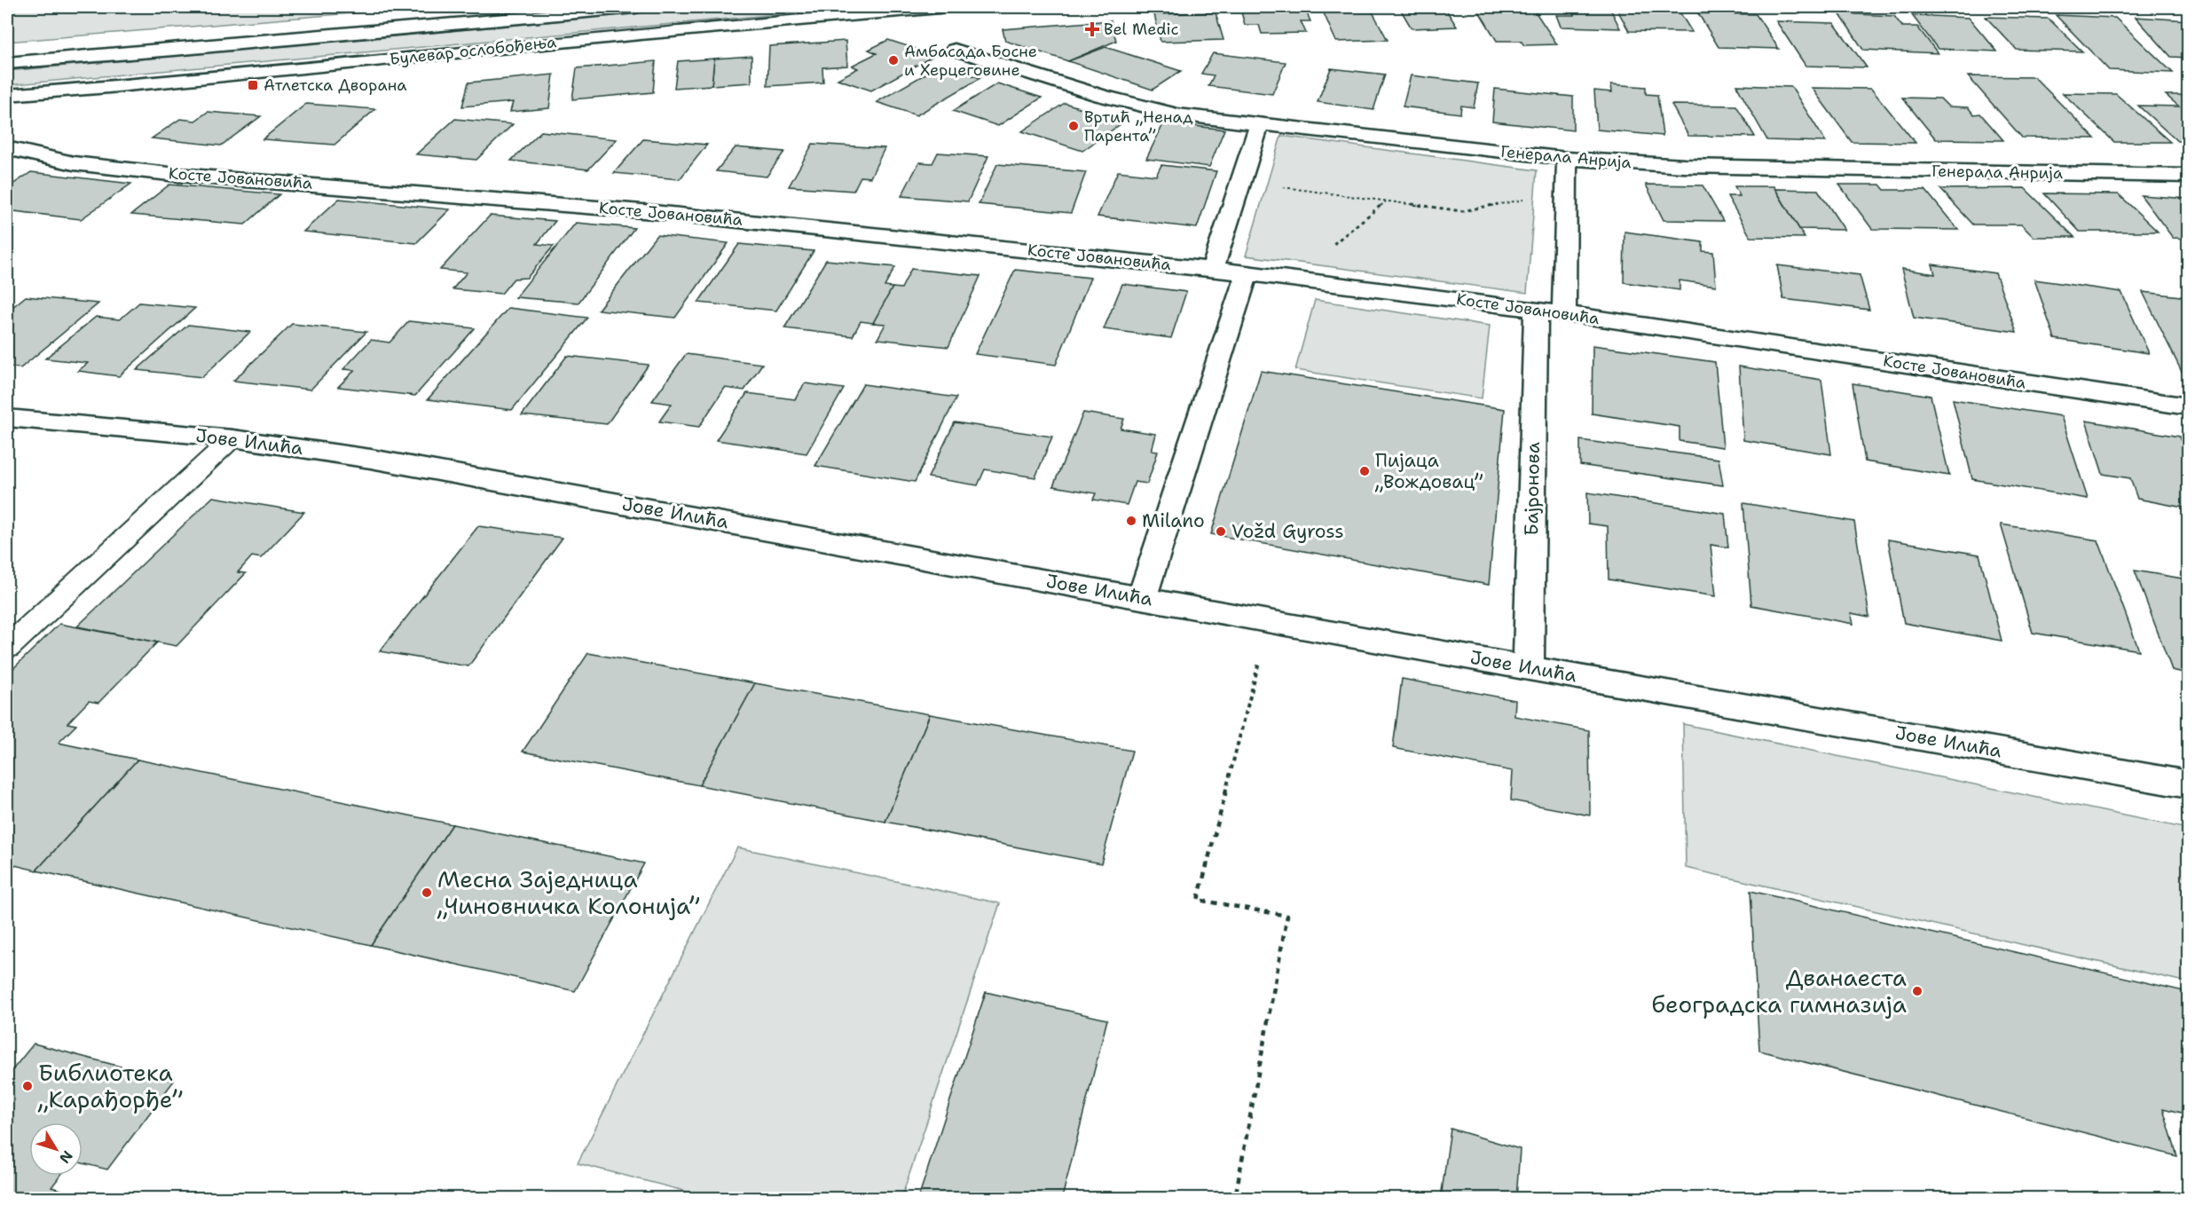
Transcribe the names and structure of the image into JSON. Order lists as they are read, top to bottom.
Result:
{
  "streets": {
    "street": [
      "Булевар ослобођења",
      "Генерала Анрија",
      "Косте Јовановића",
      "Јове Илића",
      "Бајронова"
    ]
  },
  "crossings": [
    ["Косте Јовановића", "Бајронова"],
    ["Јове Илића", "Бајронова"]
  ],
  "places": {
    "health": ["Bel Medic"],
    "other": [
      "Амбасада Босне и Херцеговине",
      "Вртић „Ненад Парента”",
      "Пијаца „Вождовац”",
      "Milano",
      "Vožd Gyross",
      "Месна Заједница „Чиновничка Колонија”",
      "Дванаеста београдска гимназија",
      "Библиотека „Карађорђе”"
    ],
    "transit": ["Атлетска Дворана"]
  },
  "north": "bottom right"
}
